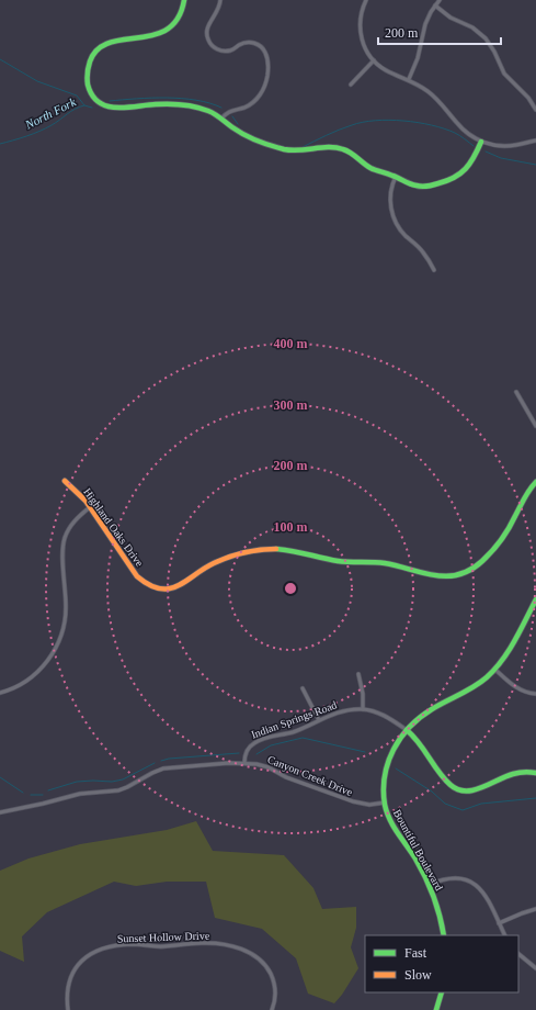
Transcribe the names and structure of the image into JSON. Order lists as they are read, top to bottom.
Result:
{
  "streets": {
    "street": [
      "Highland Oaks Drive",
      "Indian Springs Road",
      "Canyon Creek Drive",
      "Bountiful Boulevard",
      "Sunset Hollow Drive"
    ]
  },
  "crossings": [
    ["Indian Springs Road", "Canyon Creek Drive"],
    ["Indian Springs Road", "Bountiful Boulevard"],
    ["Canyon Creek Drive", "Bountiful Boulevard"]
  ],
  "water": ["North Fork"],
  "legend": ["Fast", "Slow"],
  "scale_bar": "200 m",
  "rings": [
    "400 m",
    "300 m",
    "200 m",
    "100 m"
  ]
}
